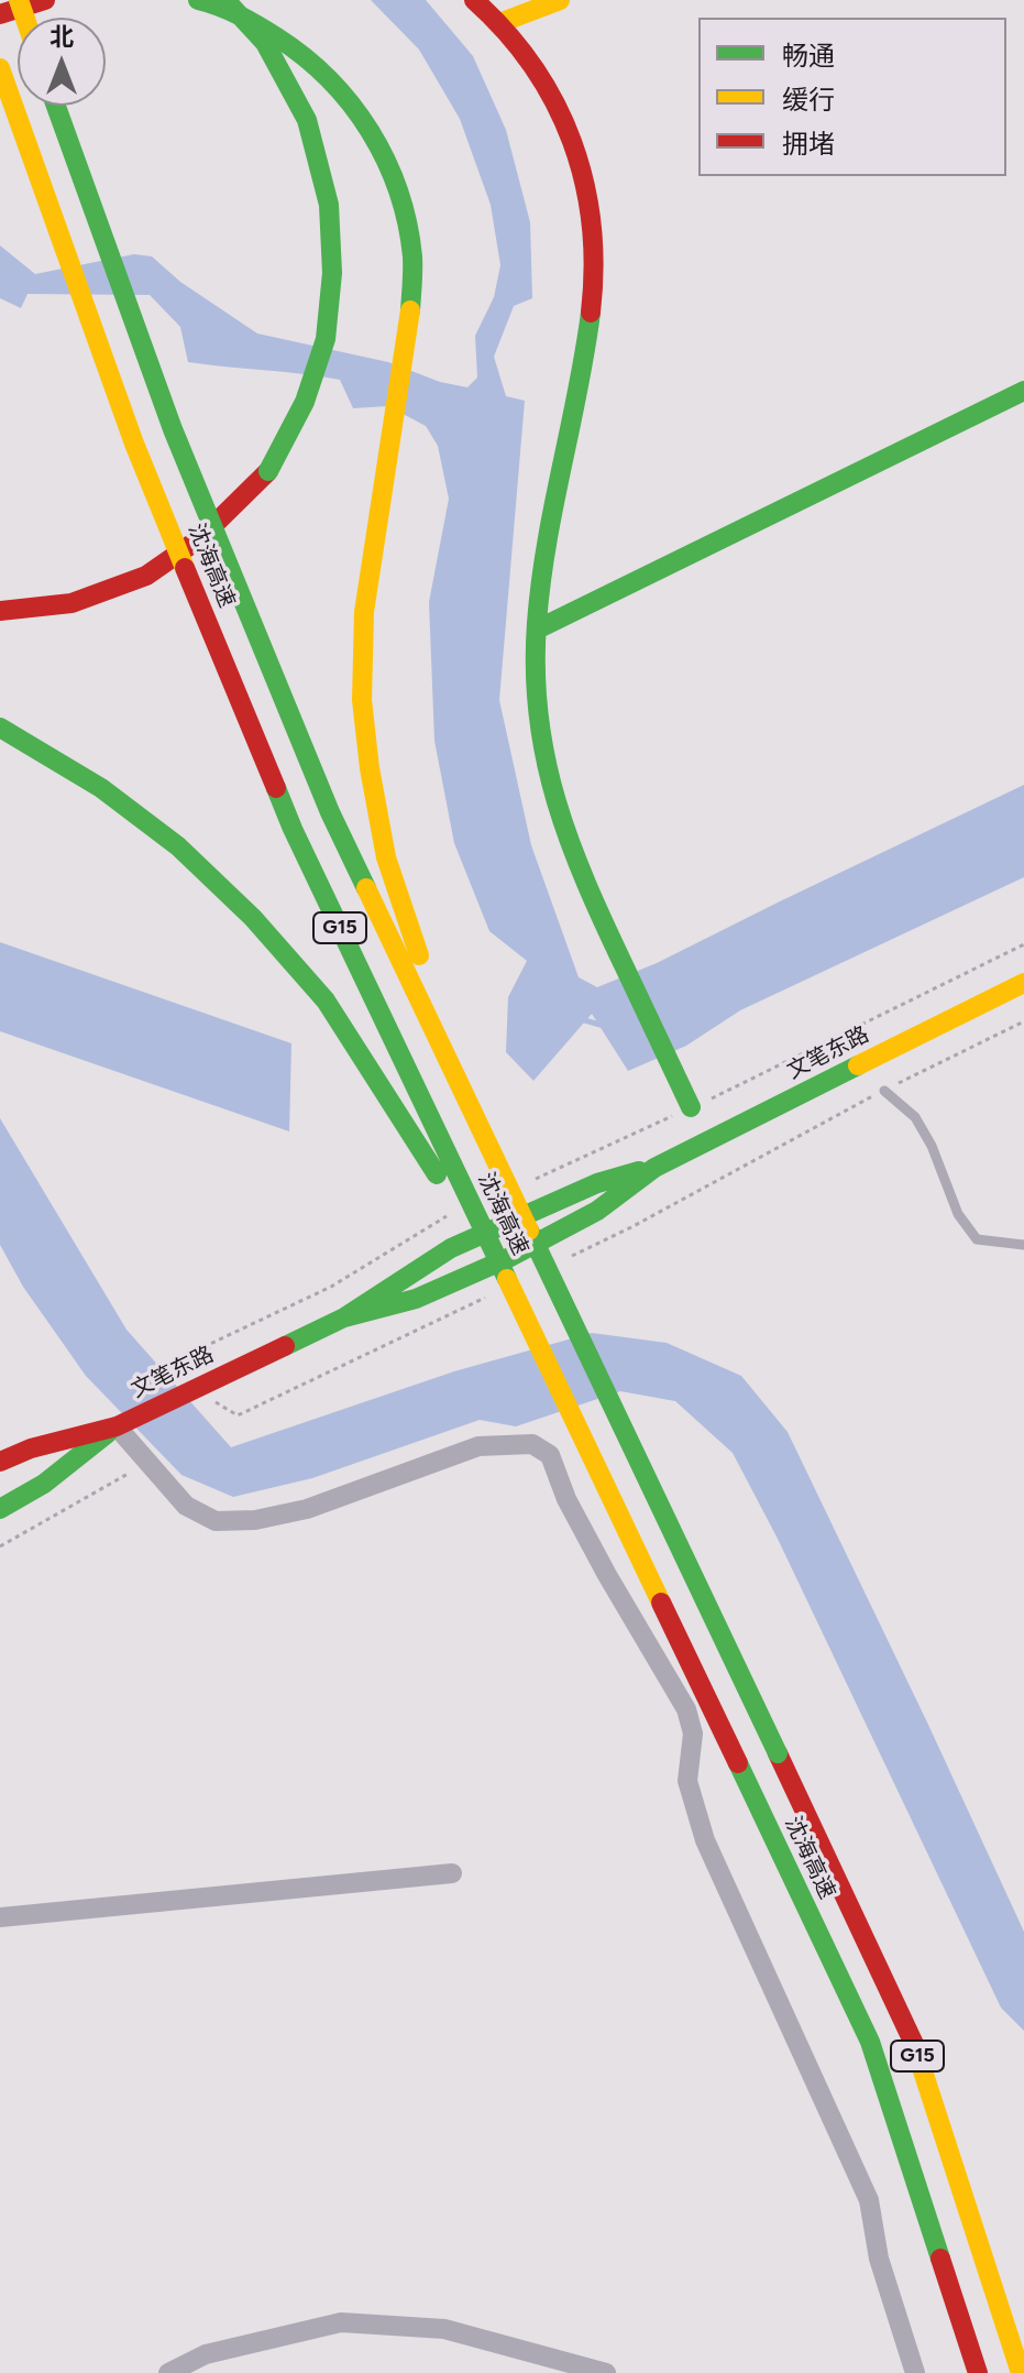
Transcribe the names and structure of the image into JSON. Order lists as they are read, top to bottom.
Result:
{
  "streets": {
    "main road": ["沈海高速", "G15", "文笔东路"]
  },
  "legend": ["畅通", "缓行", "拥堵"],
  "north": "top"
}
